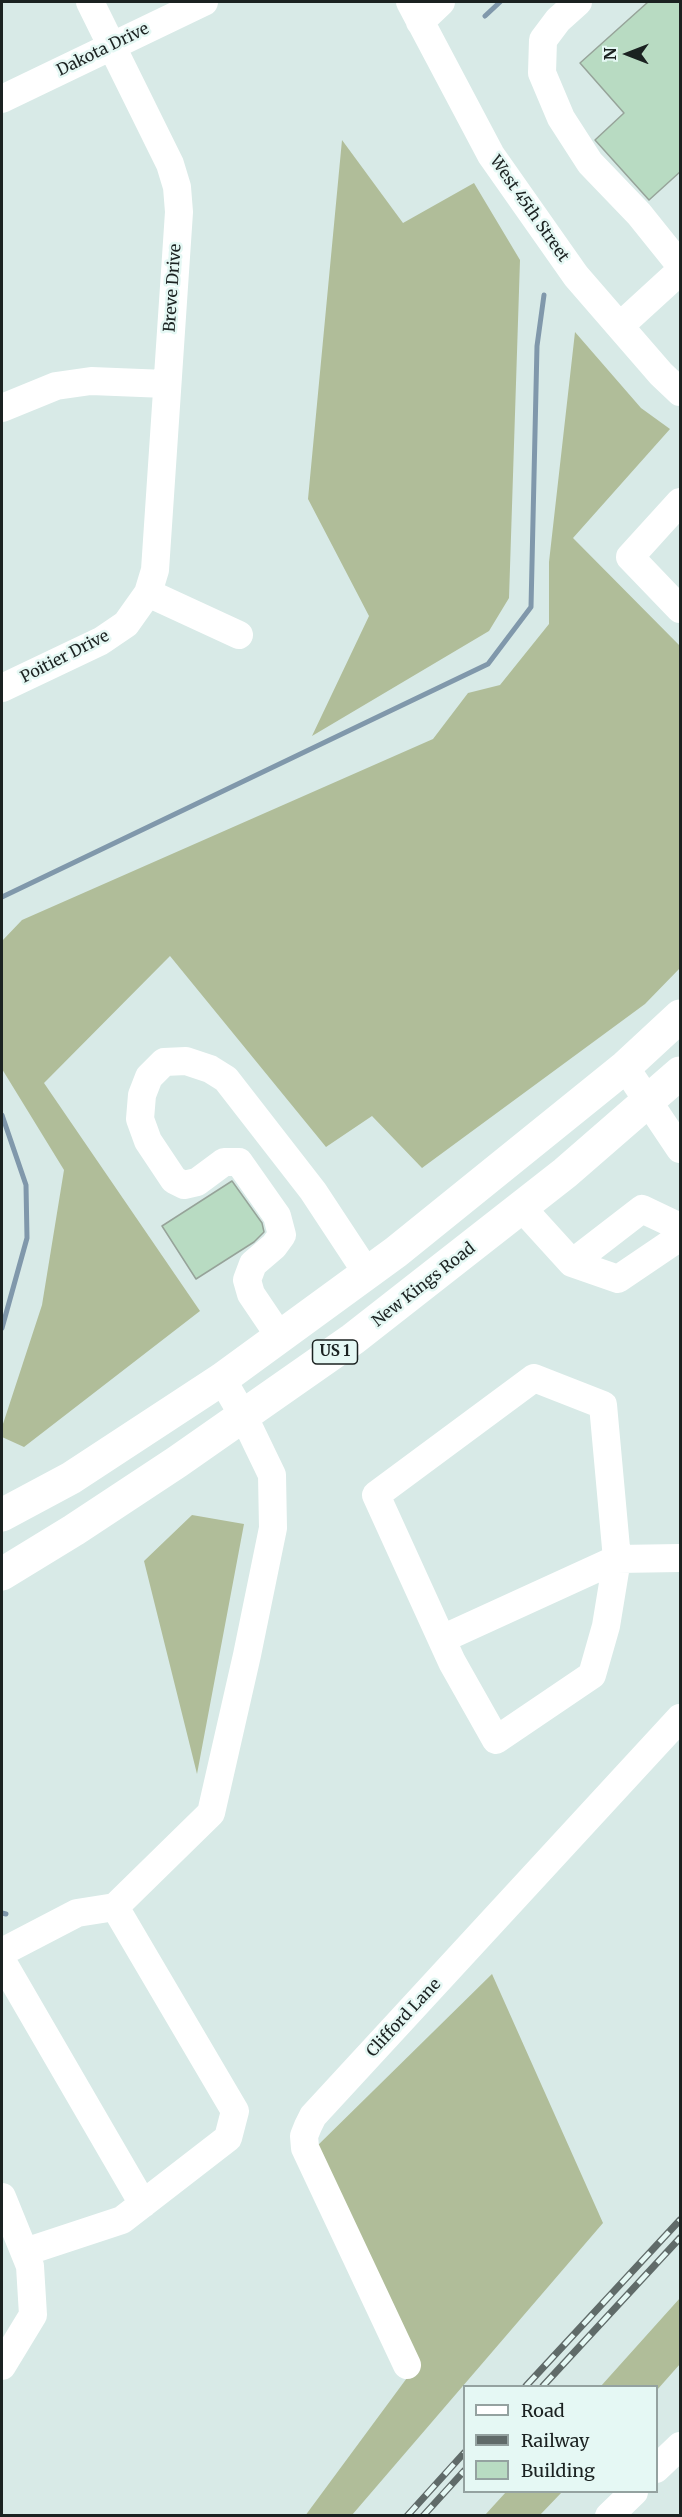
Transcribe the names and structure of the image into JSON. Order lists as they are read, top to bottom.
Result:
{
  "streets": {
    "highway": ["New Kings Road", "US 1"],
    "street": [
      "Dakota Drive",
      "West 45th Street",
      "Breve Drive",
      "Poitier Drive",
      "Clifford Lane"
    ]
  },
  "crossings": [
    ["Dakota Drive", "Breve Drive"],
    ["Breve Drive", "Poitier Drive"]
  ],
  "legend": ["Road", "Railway", "Building"],
  "north": "left"
}
